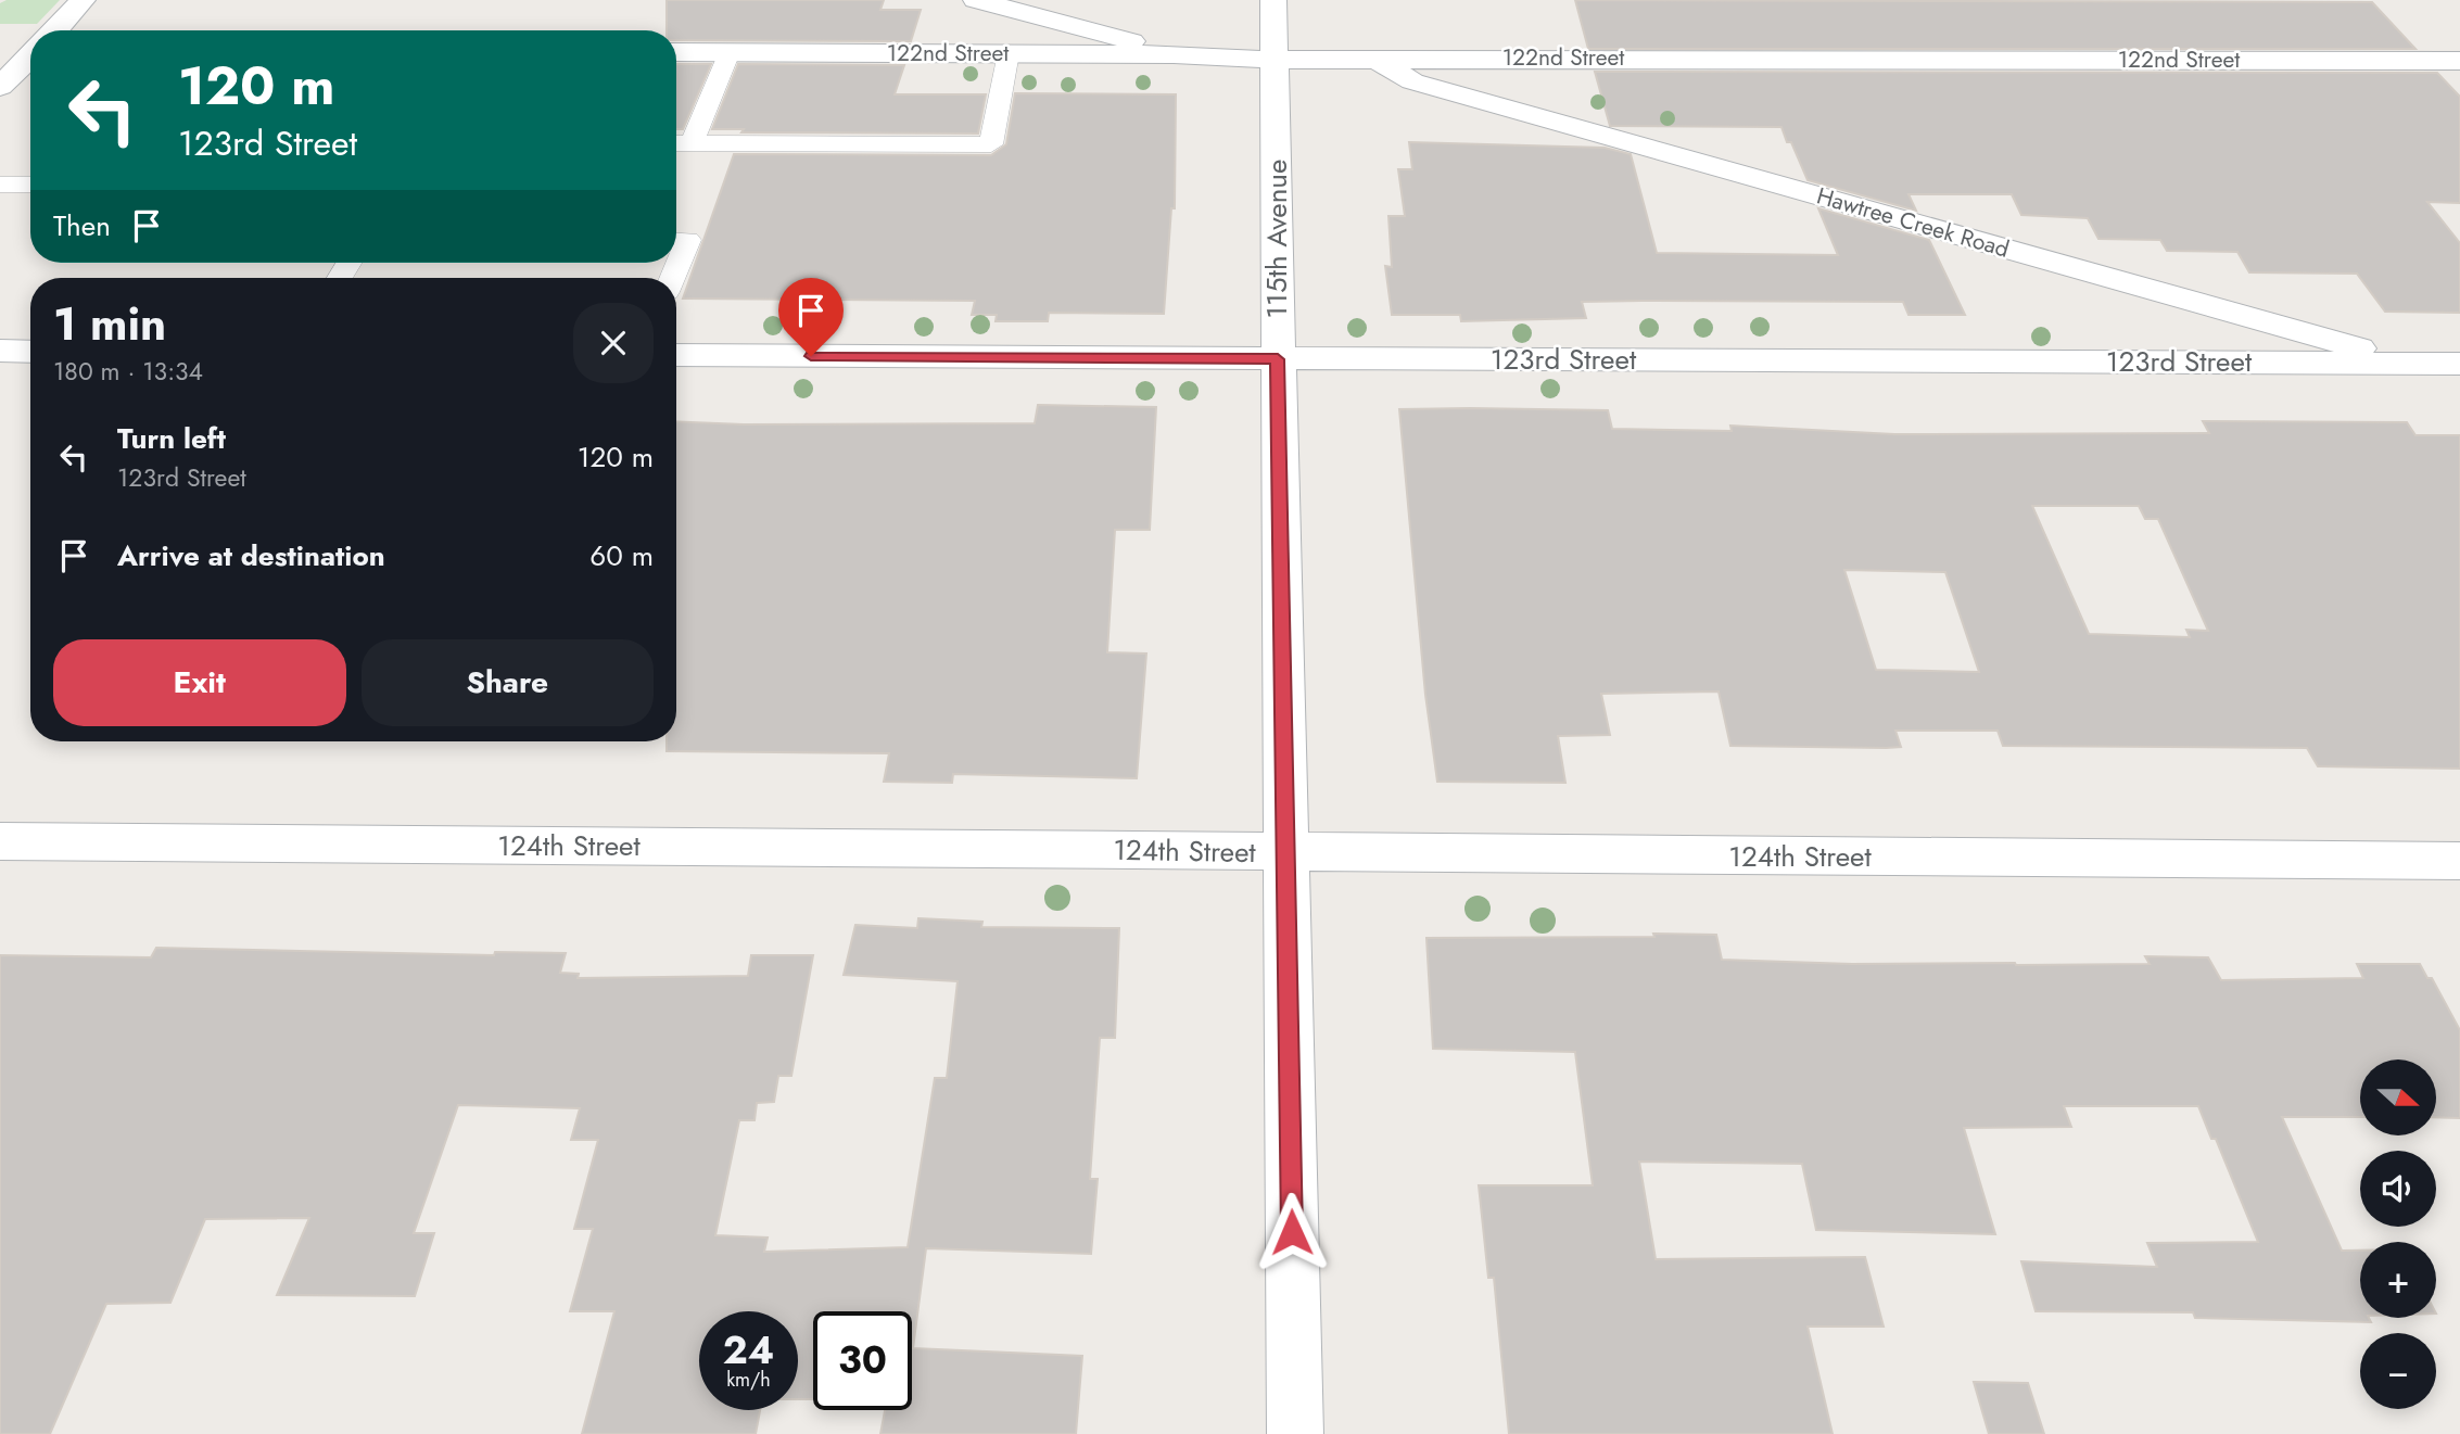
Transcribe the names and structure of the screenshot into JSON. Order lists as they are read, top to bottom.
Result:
{
  "streets": {
    "street": [
      "122nd Street",
      "Hawtree Creek Road",
      "115th Avenue",
      "123rd Street",
      "124th Street"
    ]
  },
  "crossings": [
    ["122nd Street", "Hawtree Creek Road"],
    ["122nd Street", "115th Avenue"],
    ["Hawtree Creek Road", "123rd Street"],
    ["115th Avenue", "123rd Street"],
    ["115th Avenue", "124th Street"]
  ],
  "north": "right",
  "page": {
    "turn": ["120 m", "123rd Street"],
    "then": "Then",
    "heading": ["1 min", "180 m · 13:34"],
    "list": [
      {
        "name": "Turn left",
        "note": "123rd Street",
        "value": "120 m"
      },
      {
        "name": "Arrive at destination",
        "value": "60 m"
      }
    ],
    "buttons": ["Exit", "Share"],
    "map_buttons": ["+", "−"],
    "speed": "24 km/h",
    "limit": "30"
  }
}
